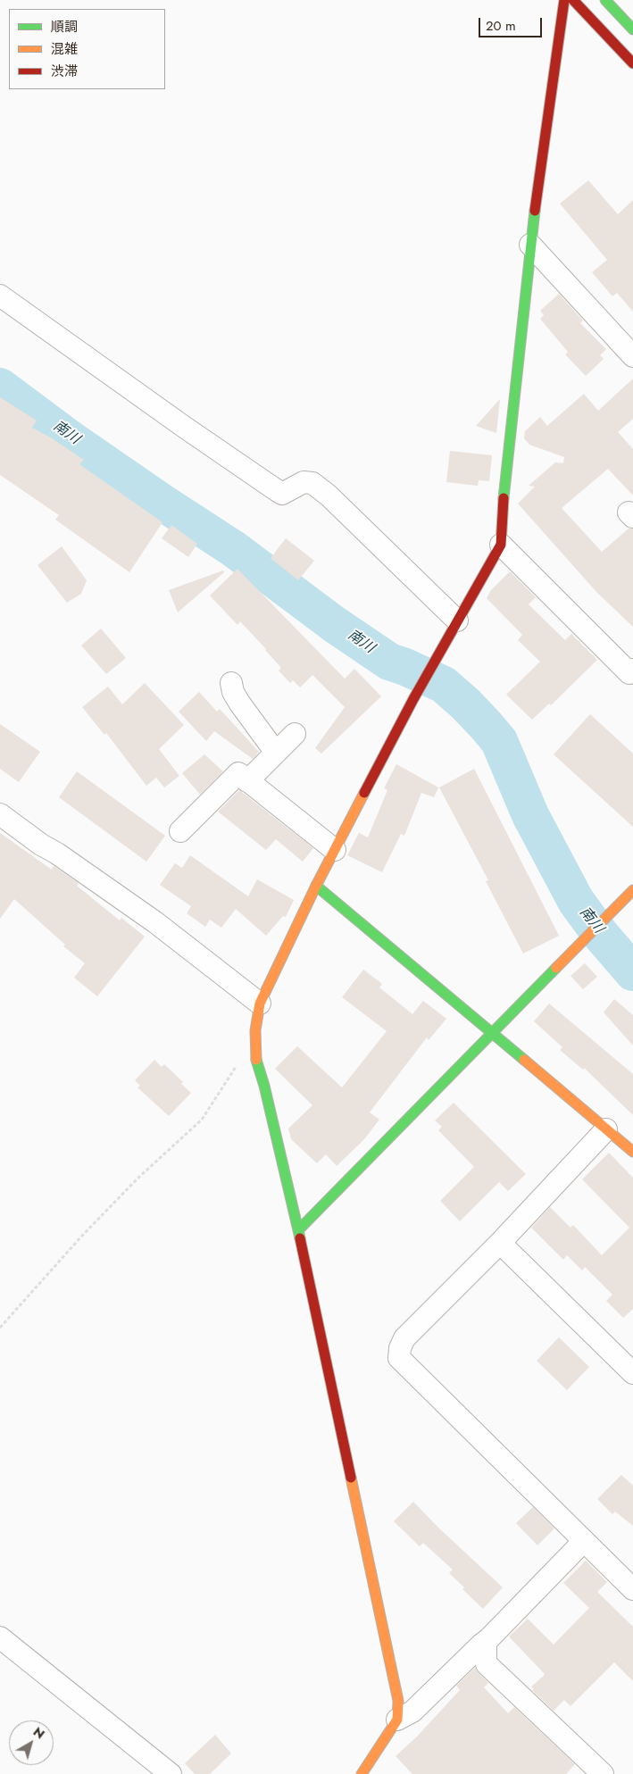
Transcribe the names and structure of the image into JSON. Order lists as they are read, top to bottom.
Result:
{
  "water": ["南川"],
  "legend": ["順調", "混雑", "渋滞"],
  "scale_bar": "20 m",
  "north": "top right"
}
